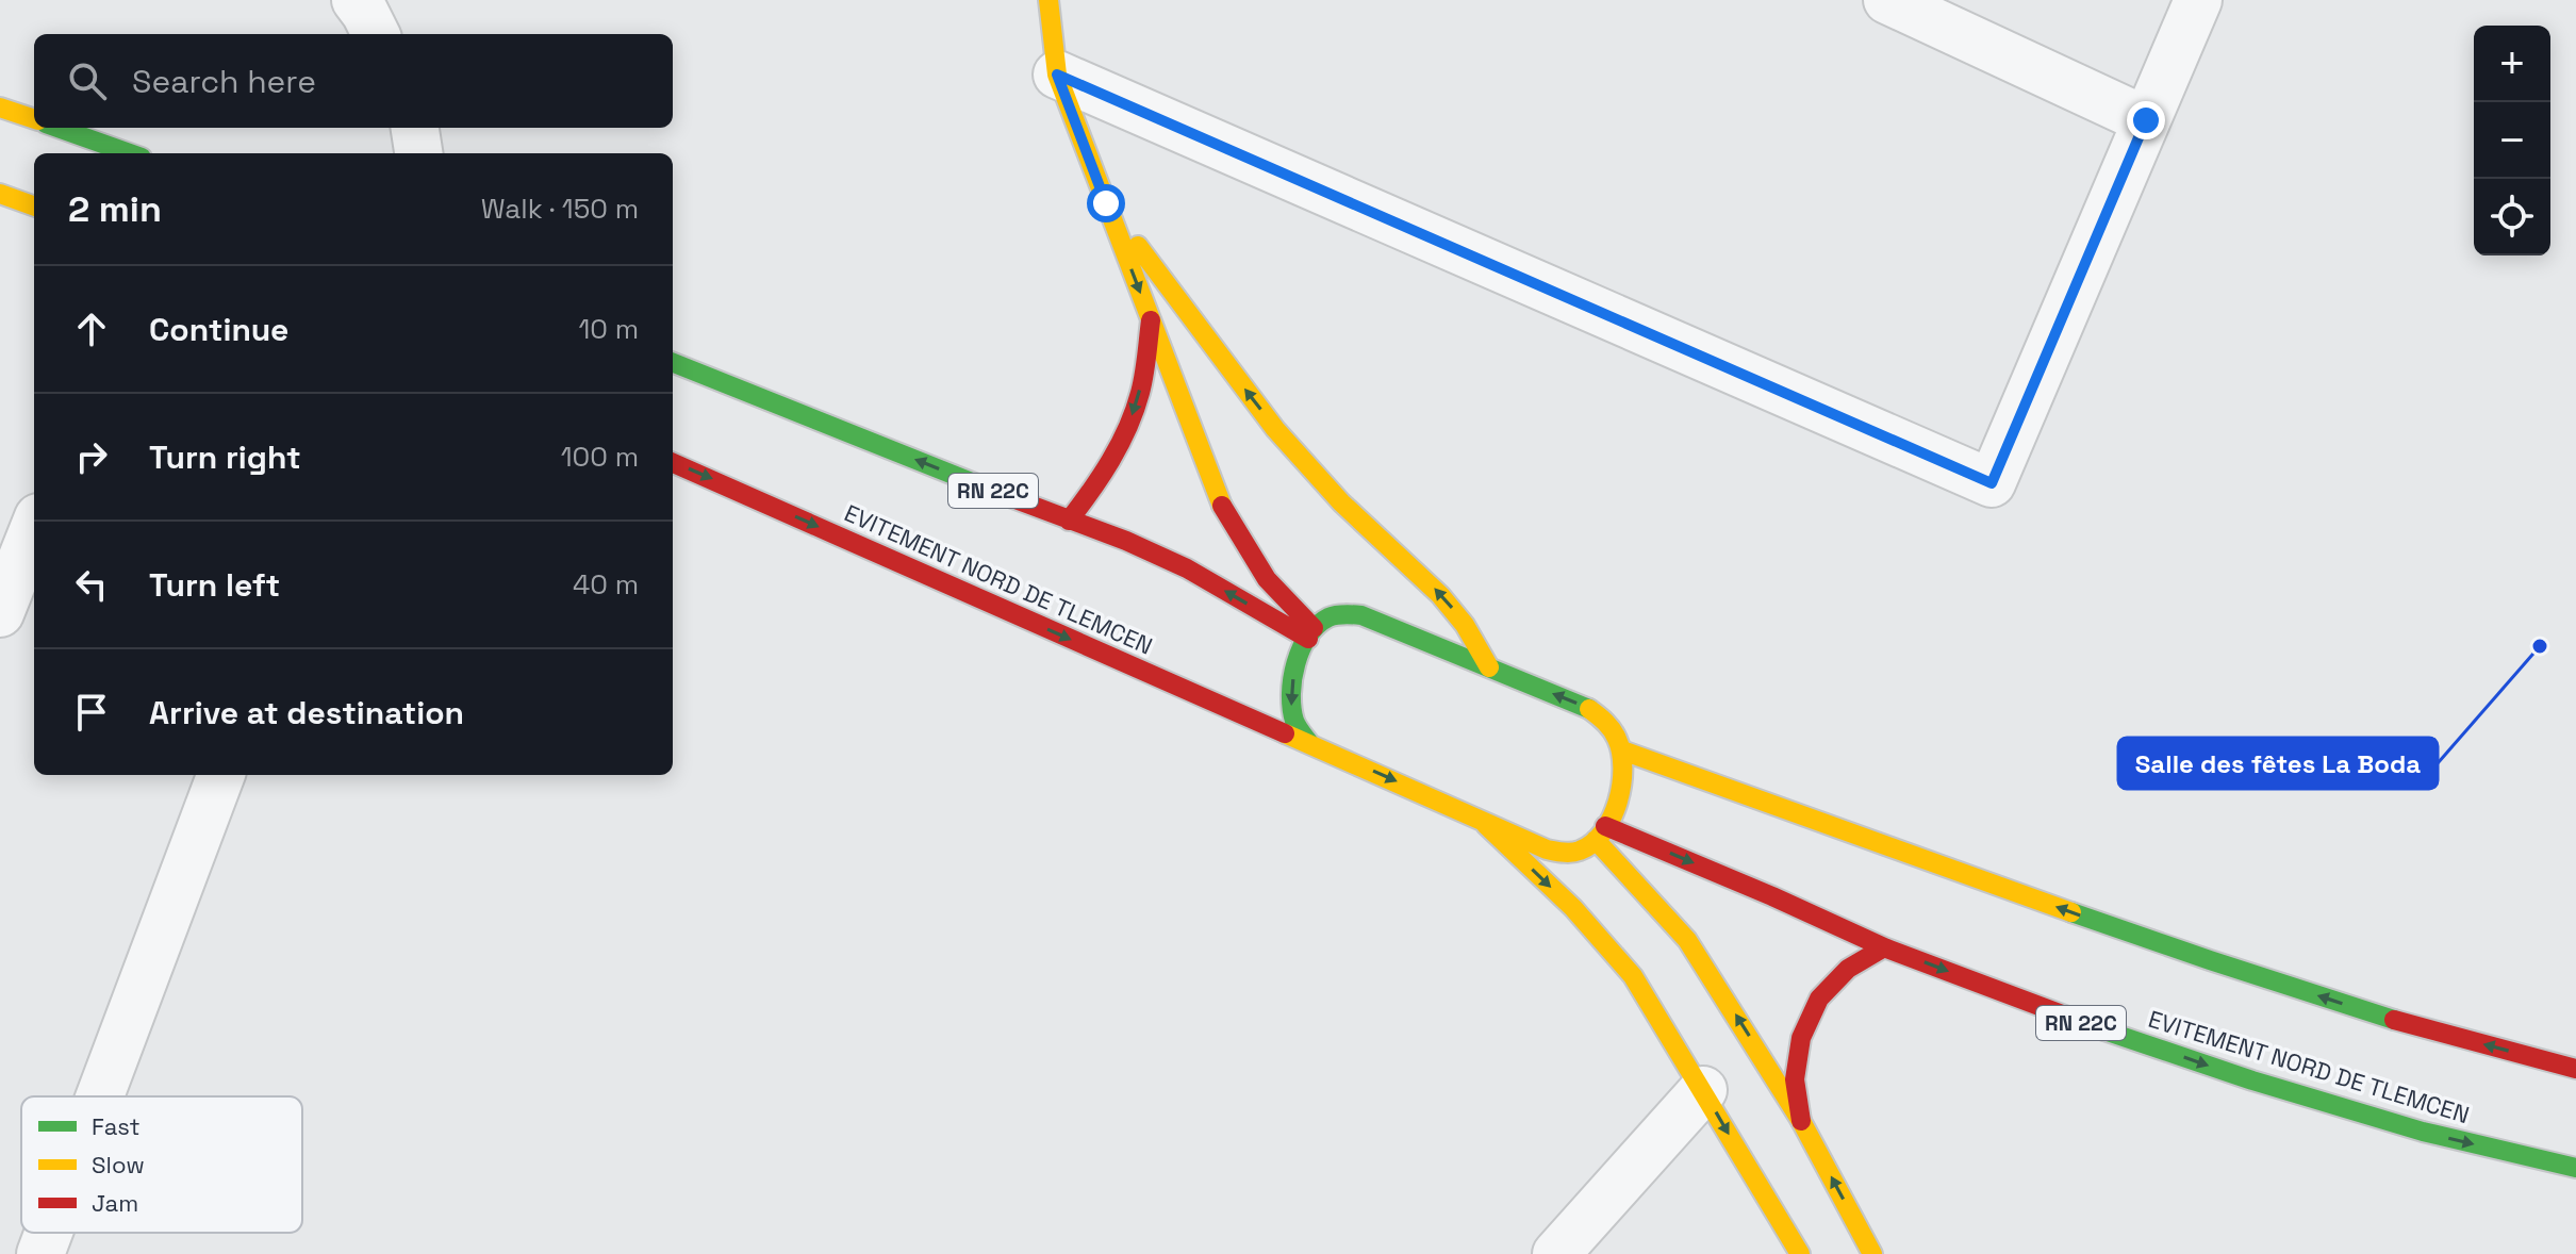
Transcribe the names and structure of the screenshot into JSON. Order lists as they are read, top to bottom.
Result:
{
  "streets": {
    "main road": ["RN 22C", "EVITEMENT NORD DE TLEMCEN"]
  },
  "places": ["Salle des fêtes La Boda"],
  "legend": ["Fast", "Slow", "Jam"],
  "page": {
    "map_buttons": ["+", "−"],
    "search": "Search here",
    "heading": ["2 min", "Walk · 150 m"],
    "list": [
      ["Continue", "10 m"],
      ["Turn right", "100 m"],
      ["Turn left", "40 m"],
      "Arrive at destination"
    ]
  }
}
